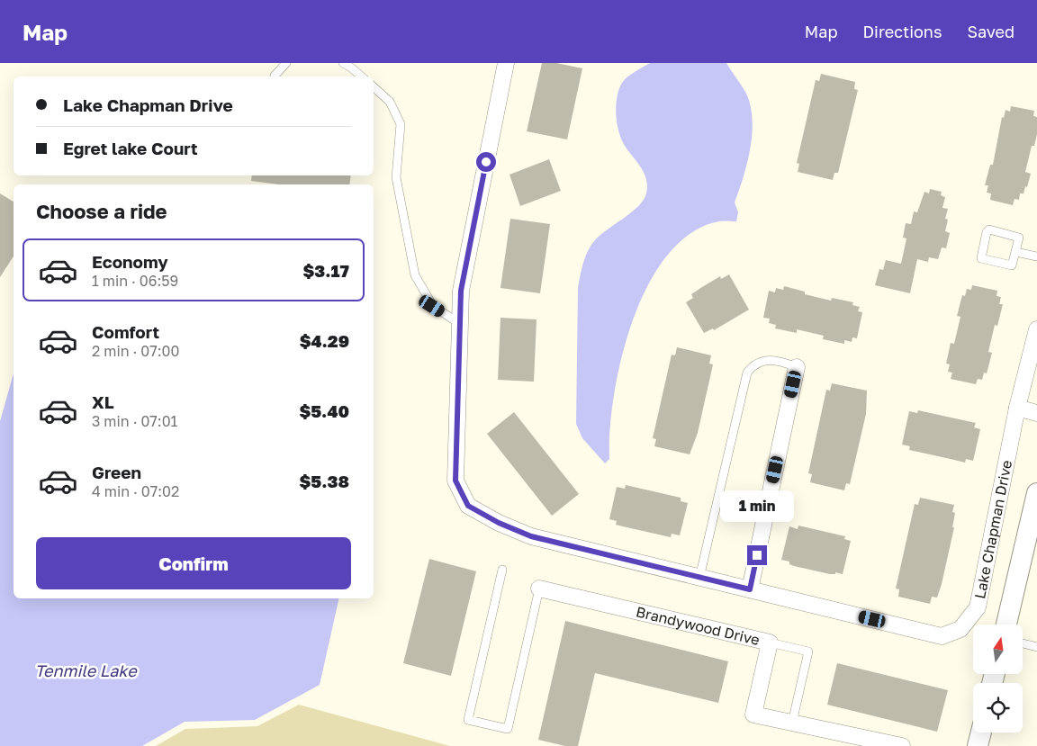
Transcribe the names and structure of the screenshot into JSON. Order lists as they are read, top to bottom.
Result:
{
  "streets": {
    "street": ["Lake Chapman Drive", "Brandywood Drive"]
  },
  "water": ["Tenmile Lake"],
  "north": "top",
  "page": {
    "header": "Map",
    "nav": ["Map", "Directions", "Saved"],
    "banner": ["Lake Chapman Drive", "Egret lake Court"],
    "heading": "Choose a ride",
    "list": [
      {
        "name": "Economy",
        "note": "1 min · 06:59",
        "value": "$3.17"
      },
      {
        "name": "Comfort",
        "note": "2 min · 07:00",
        "value": "$4.29"
      },
      {
        "name": "XL",
        "note": "3 min · 07:01",
        "value": "$5.40"
      },
      {
        "name": "Green",
        "note": "4 min · 07:02",
        "value": "$5.38"
      }
    ],
    "bubble": "1 min",
    "buttons": "Confirm"
  }
}
